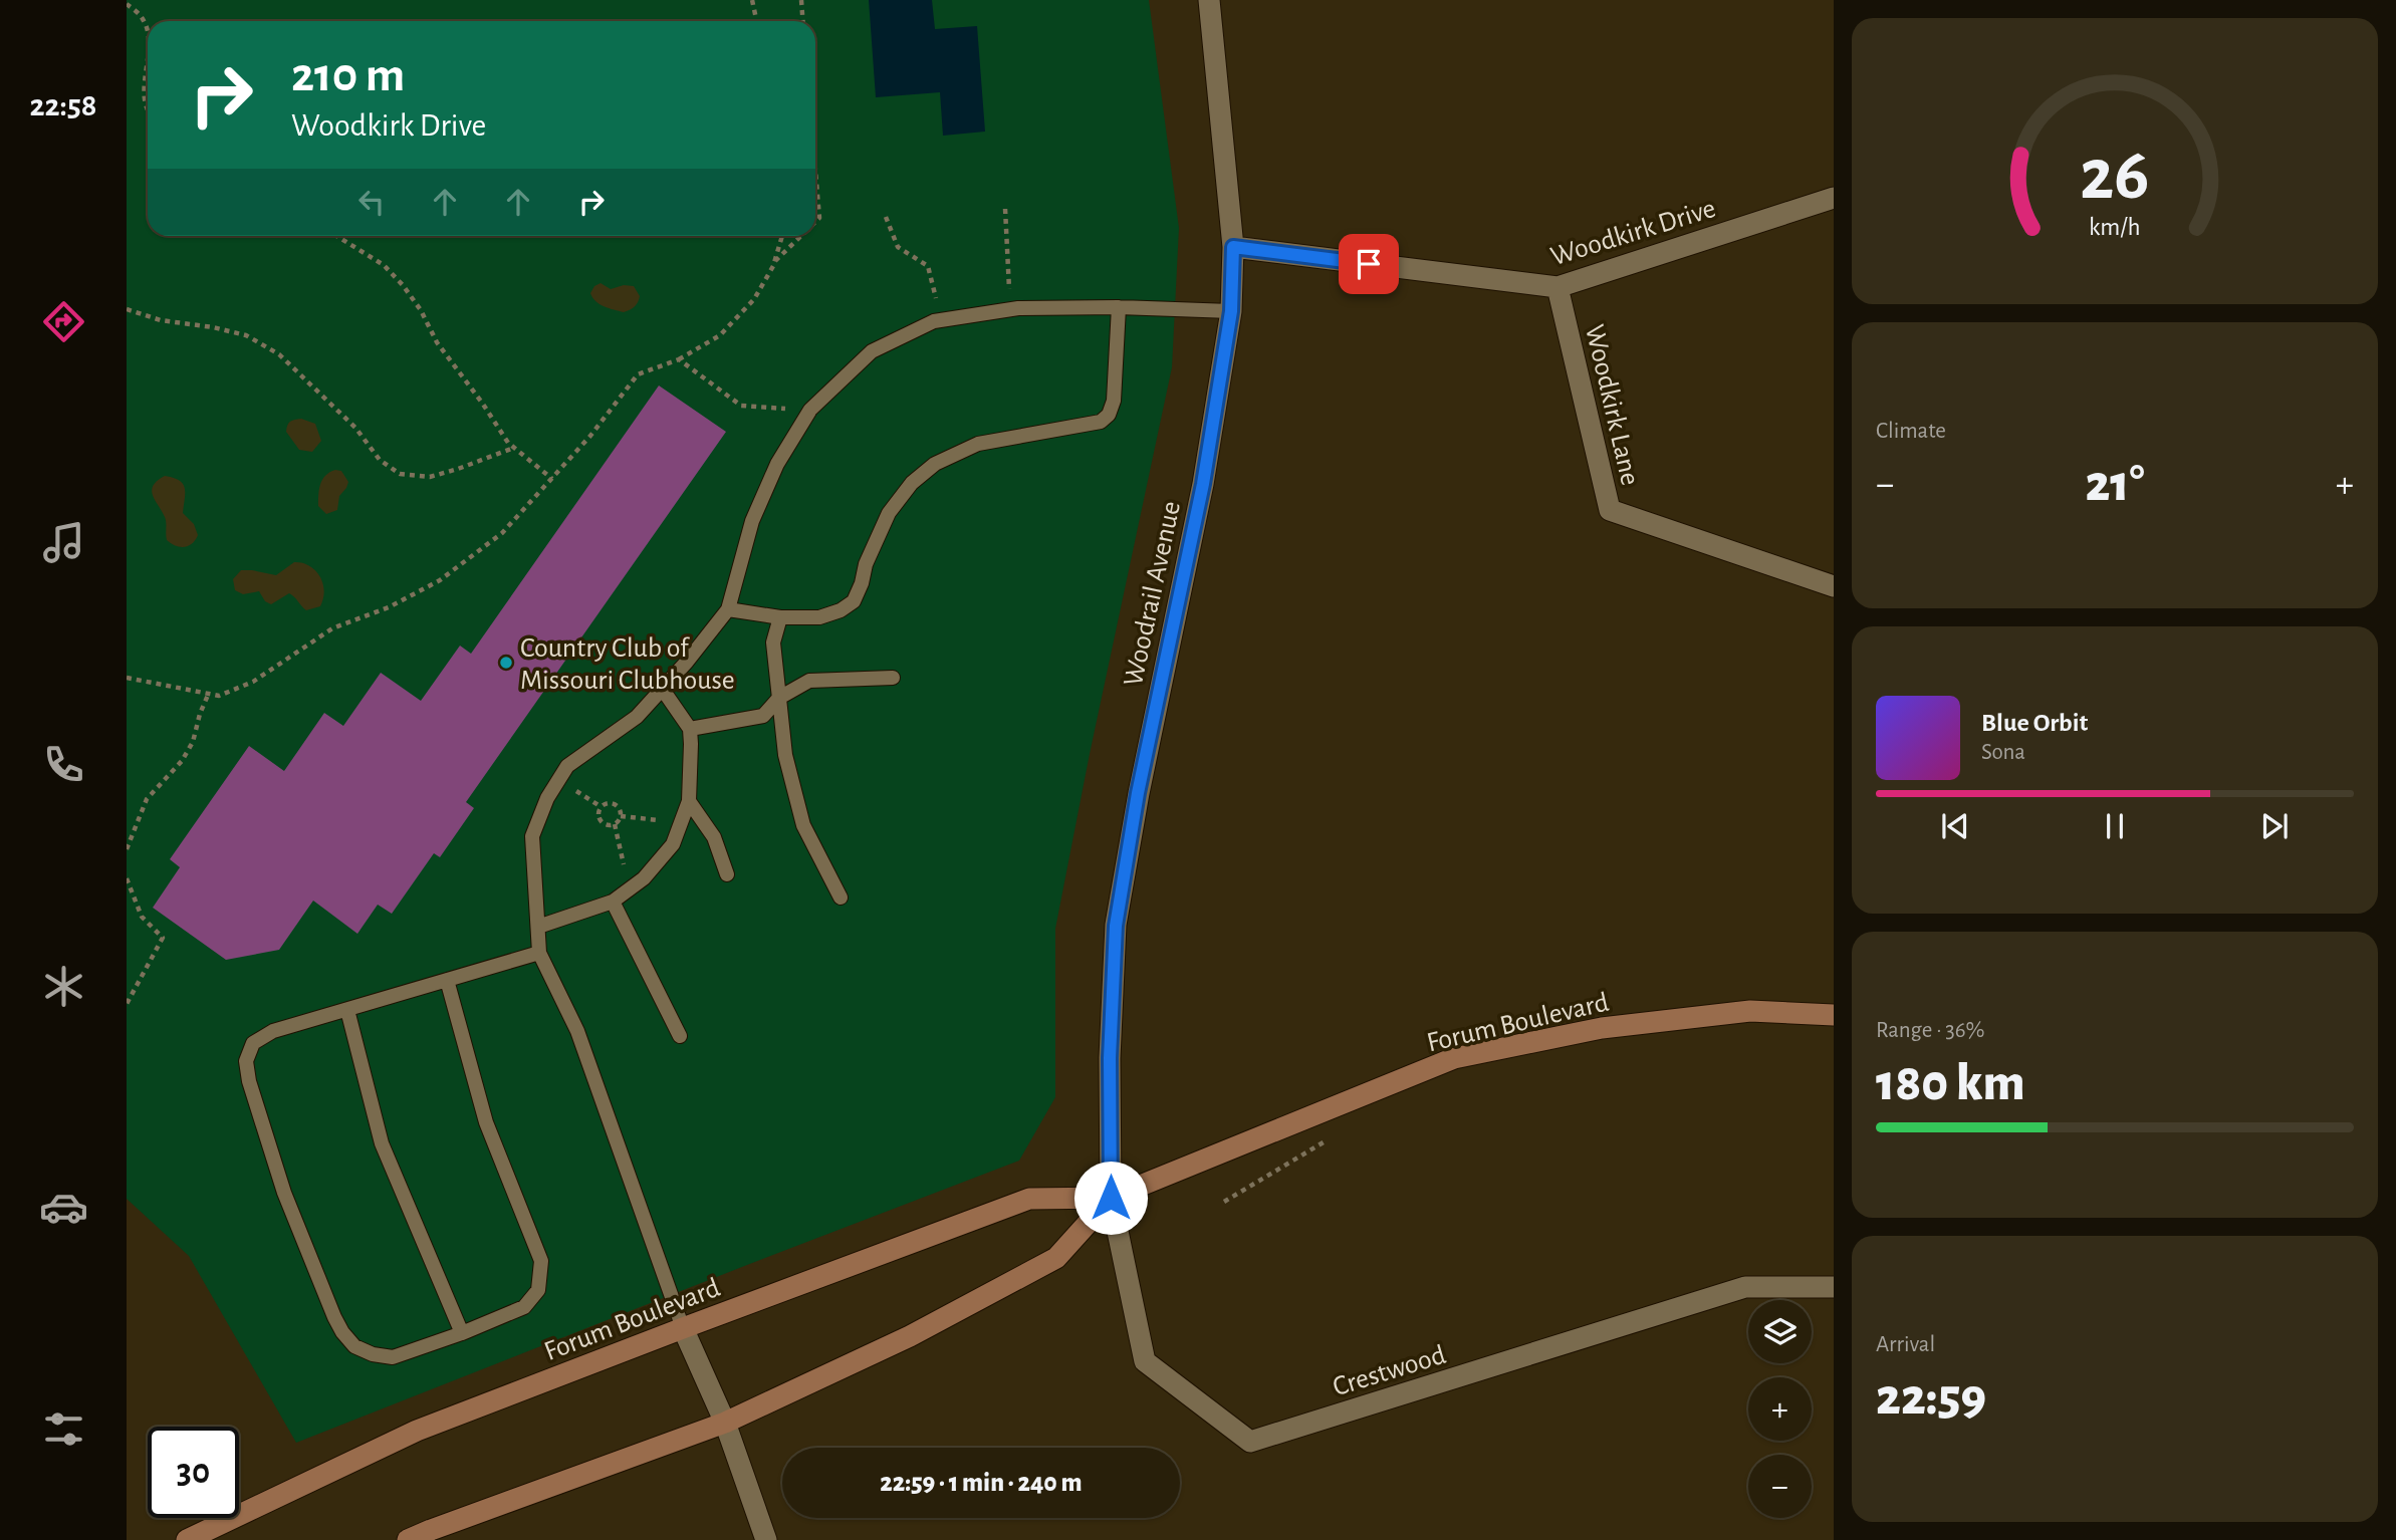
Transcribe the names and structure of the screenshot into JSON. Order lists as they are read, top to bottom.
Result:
{
  "streets": {
    "street": [
      "Woodkirk Drive",
      "Woodkirk Lane",
      "Woodrail Avenue",
      "Forum Boulevard",
      "Crestwood"
    ]
  },
  "crossings": [
    ["Woodkirk Drive", "Woodkirk Lane"],
    ["Woodkirk Drive", "Woodrail Avenue"],
    ["Woodrail Avenue", "Forum Boulevard"],
    ["Woodrail Avenue", "Crestwood"],
    ["Forum Boulevard", "Crestwood"]
  ],
  "places": ["Country Club of Missouri Clubhouse"],
  "page": {
    "tabs": "22:58",
    "turn": ["210 m", "Woodkirk Drive"],
    "tile": [
      "Climate",
      ["Range · 36%", "180 km"],
      ["Arrival", "22:59"]
    ],
    "heat": ["−", "21°", "+"],
    "song": ["Blue Orbit", "Sona"],
    "map_buttons": ["+", "−"],
    "limit": "30",
    "trip": "22:59 · 1 min · 240 m",
    "gauge": ["26", "km/h"]
  }
}
